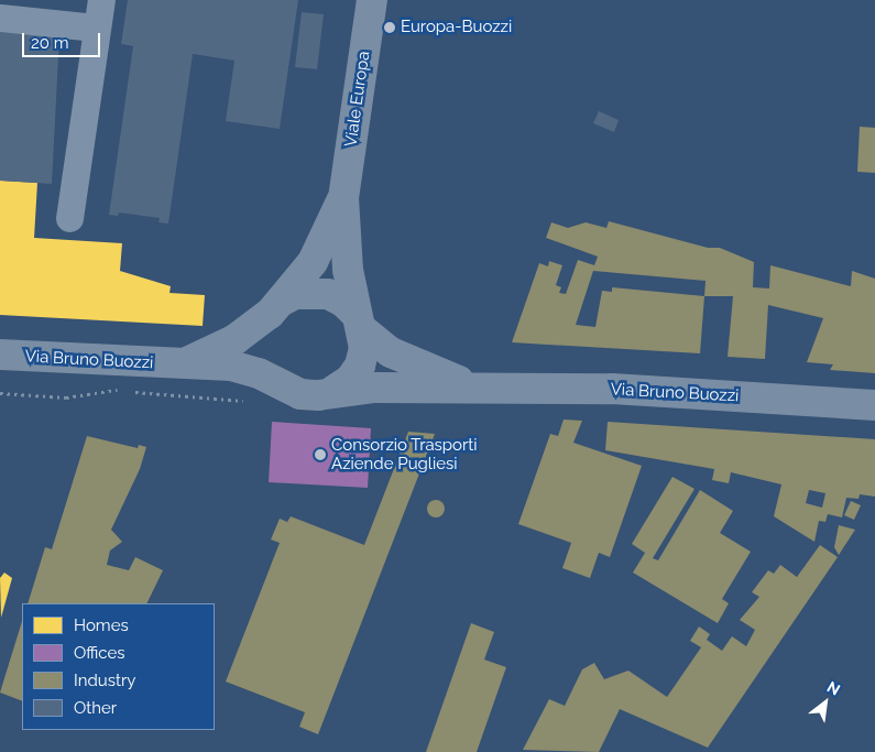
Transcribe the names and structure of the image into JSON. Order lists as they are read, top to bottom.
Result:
{
  "streets": {
    "main road": ["Viale Europa", "Via Bruno Buozzi"]
  },
  "places": ["Europa-Buozzi", "Consorzio Trasporti Aziende Pugliesi"],
  "legend": [
    "Homes",
    "Offices",
    "Industry",
    "Other"
  ],
  "scale_bar": "20 m",
  "north": "top right"
}
